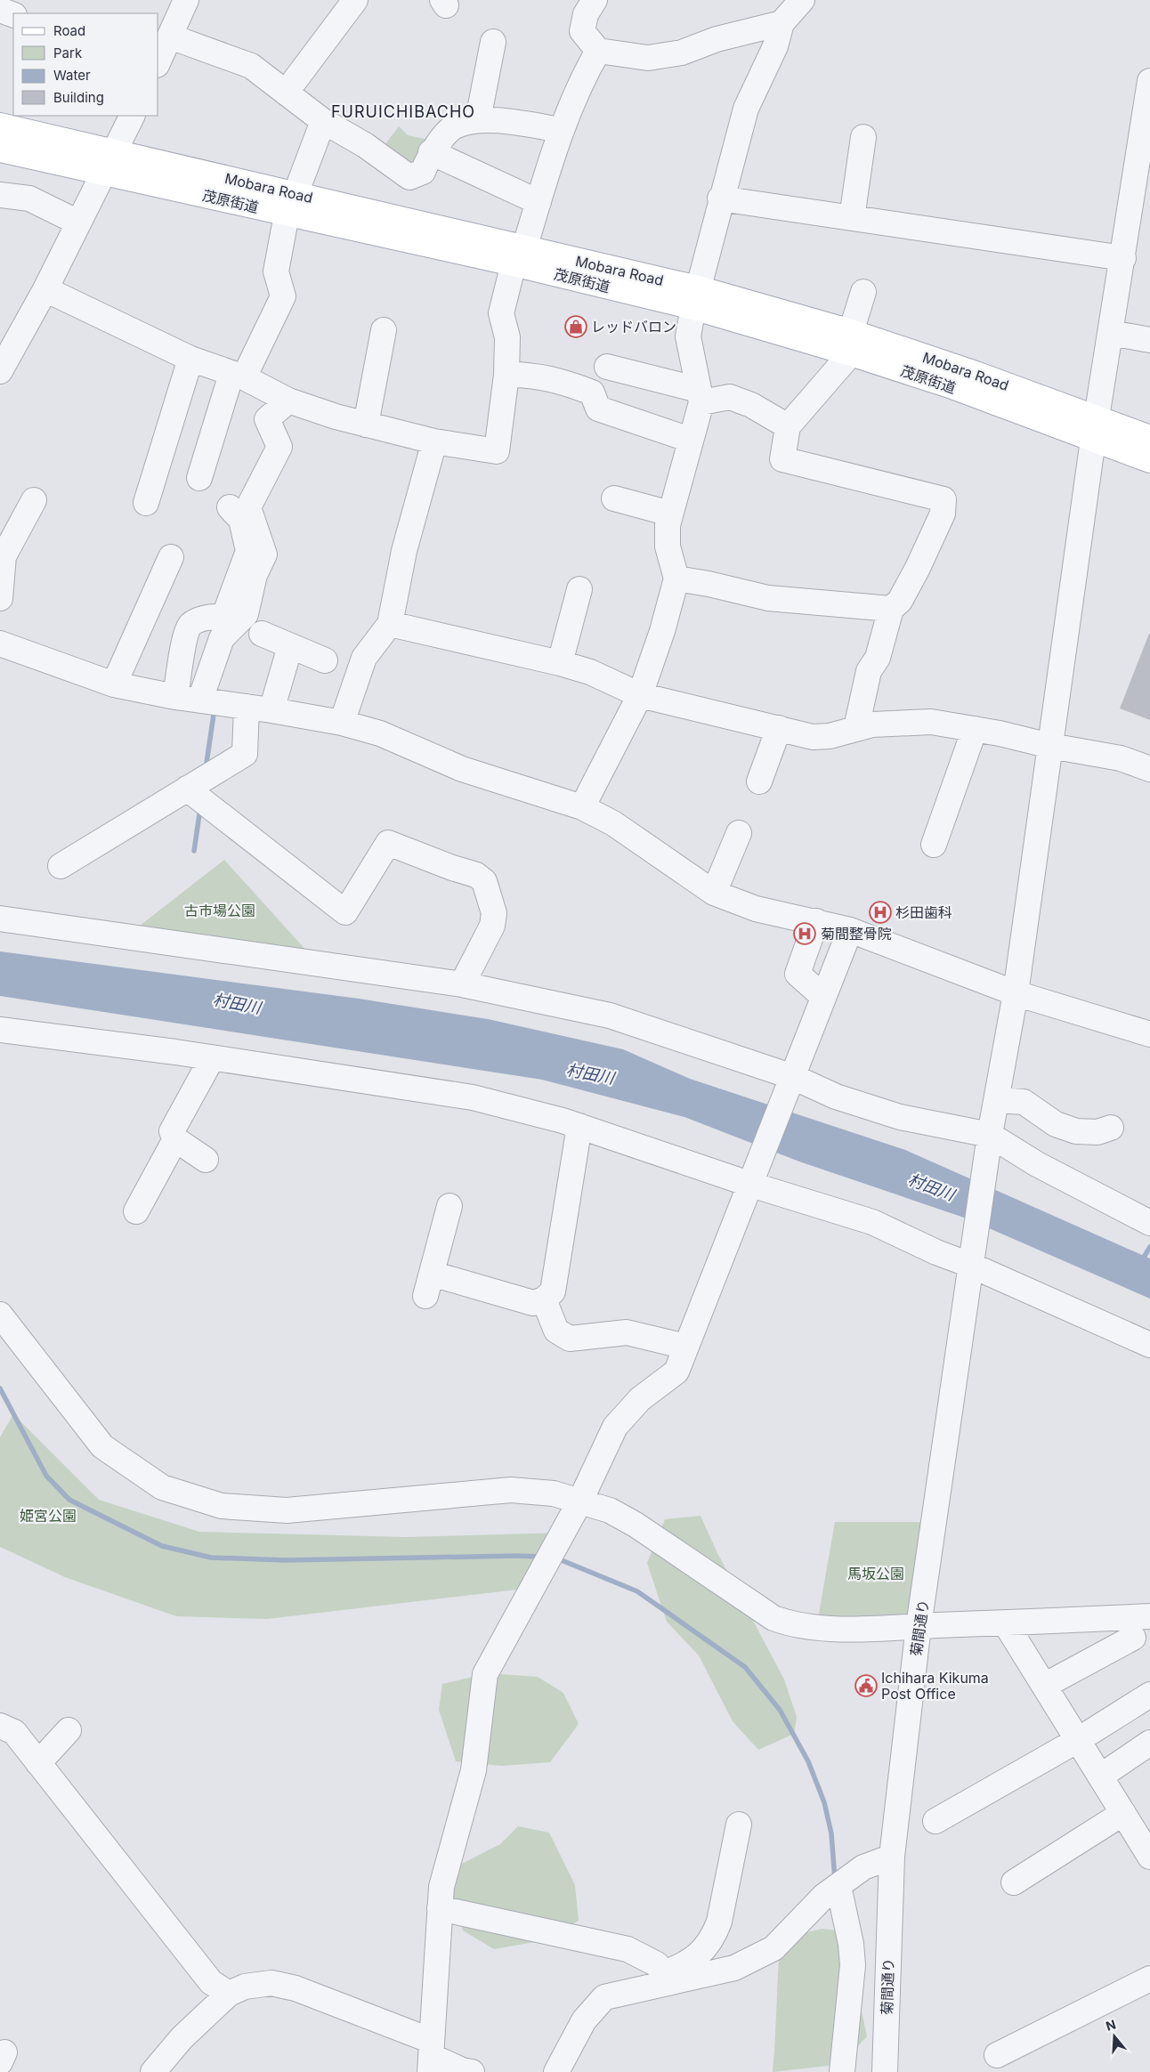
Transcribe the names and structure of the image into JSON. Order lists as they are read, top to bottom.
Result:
{
  "streets": {
    "main road": ["Mobara Road"],
    "street": ["菊間通り"]
  },
  "crossings": [
    ["Mobara Road", "菊間通り"]
  ],
  "districts": ["FURUICHIBACHO"],
  "water": ["村田川"],
  "parks": ["古市場公園", "姫宮公園", "馬坂公園"],
  "places": {
    "shop": ["レッドバロン"],
    "hospital": ["杉田歯科", "菊間整骨院"],
    "public building": ["Ichihara Kikuma Post Office"]
  },
  "legend": [
    "Road",
    "Park",
    "Water",
    "Building"
  ],
  "north": "top"
}
